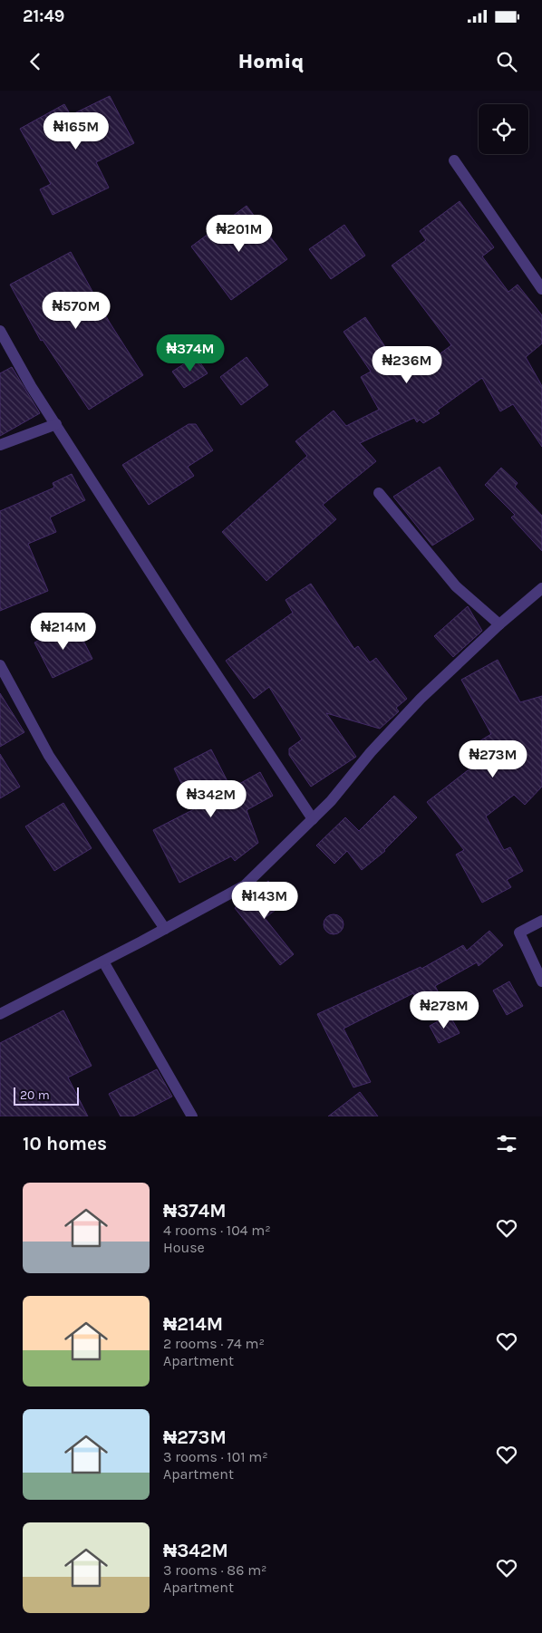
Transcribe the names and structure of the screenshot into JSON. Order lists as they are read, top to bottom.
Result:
{
  "scale_bar": "20 m",
  "page": {
    "status": "21:49",
    "header": "Homiq",
    "price": [
      "₦165M",
      "₦201M",
      "₦570M",
      "₦374M",
      "₦236M",
      "₦214M",
      "₦273M",
      "₦342M",
      "₦143M",
      "₦278M"
    ],
    "scale": "20 m",
    "heading": "10 homes",
    "list": [
      {
        "name": "₦374M",
        "note": "4 rooms · 104 m² · House"
      },
      {
        "name": "₦214M",
        "note": "2 rooms · 74 m² · Apartment"
      },
      {
        "name": "₦273M",
        "note": "3 rooms · 101 m² · Apartment"
      },
      {
        "name": "₦342M",
        "note": "3 rooms · 86 m² · Apartment"
      }
    ]
  }
}
